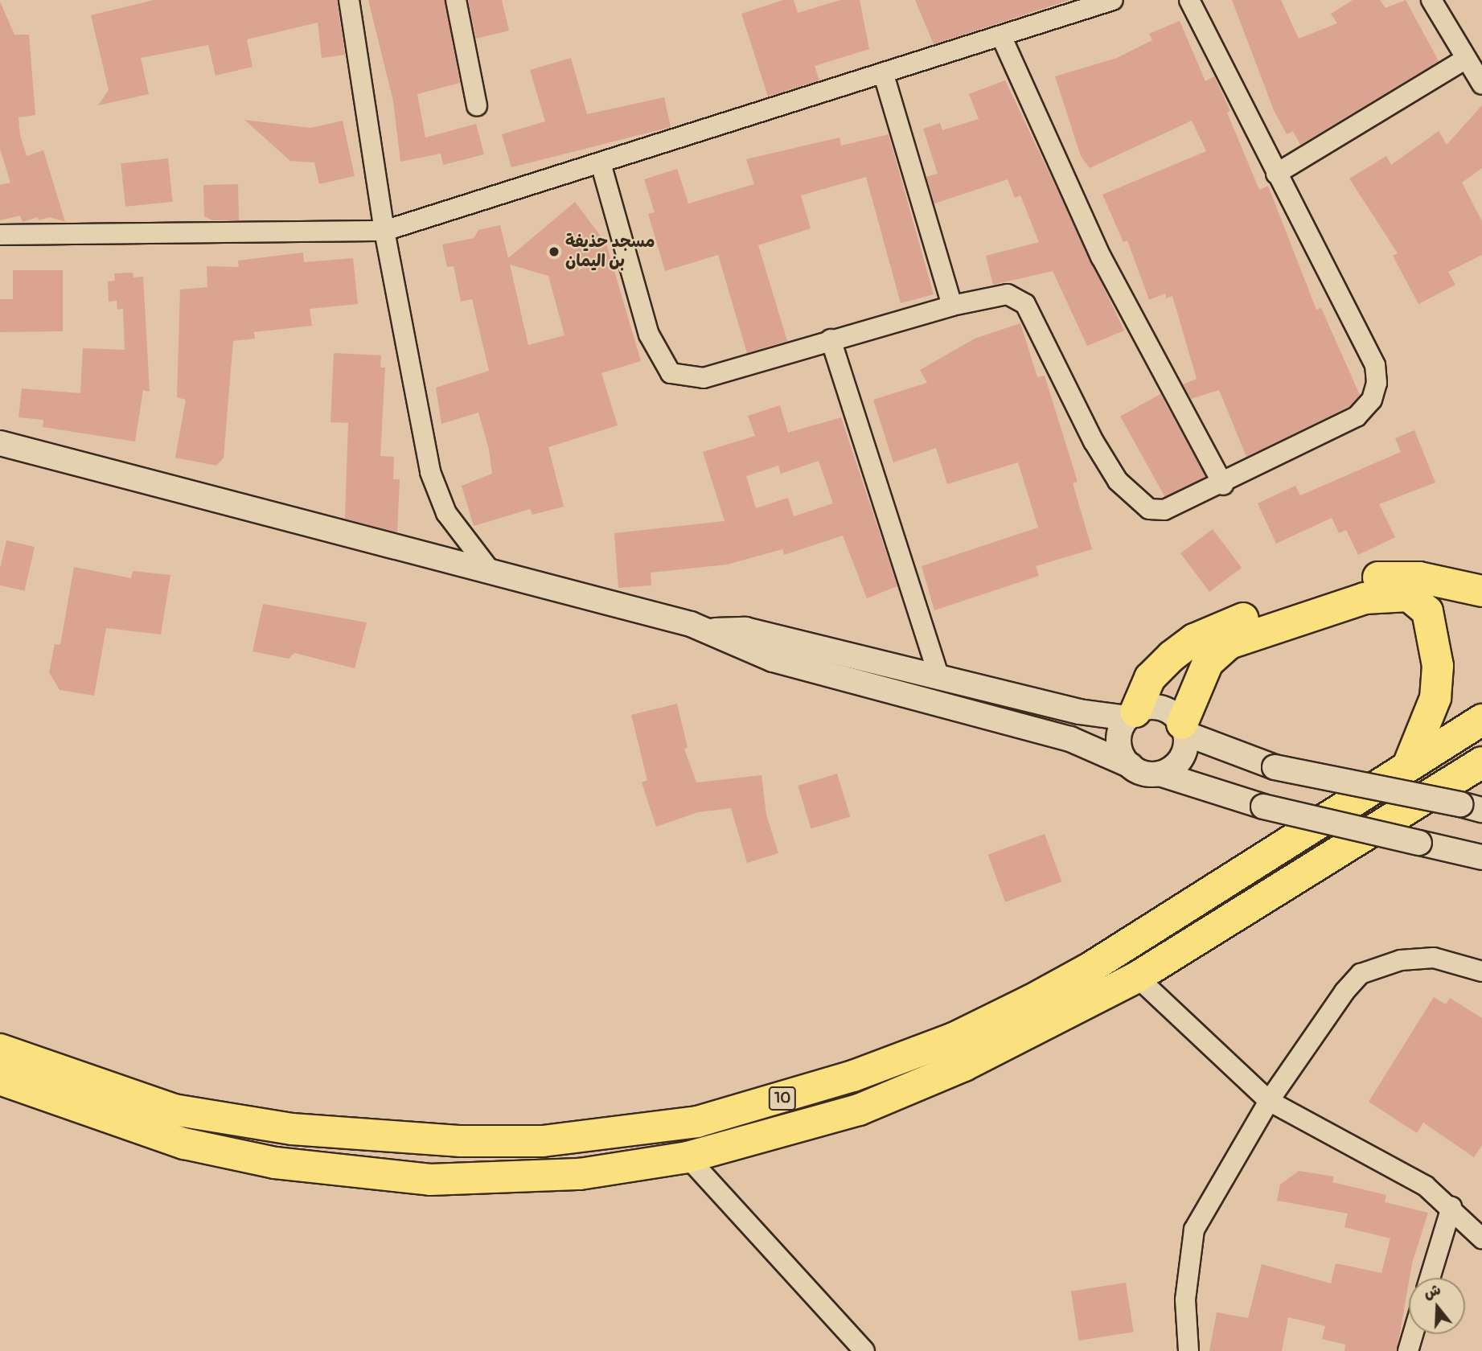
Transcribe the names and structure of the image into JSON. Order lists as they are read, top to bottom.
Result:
{
  "streets": {
    "highway": ["10"]
  },
  "places": ["مسجد حذيفة بن اليمان"],
  "north": "top"
}
